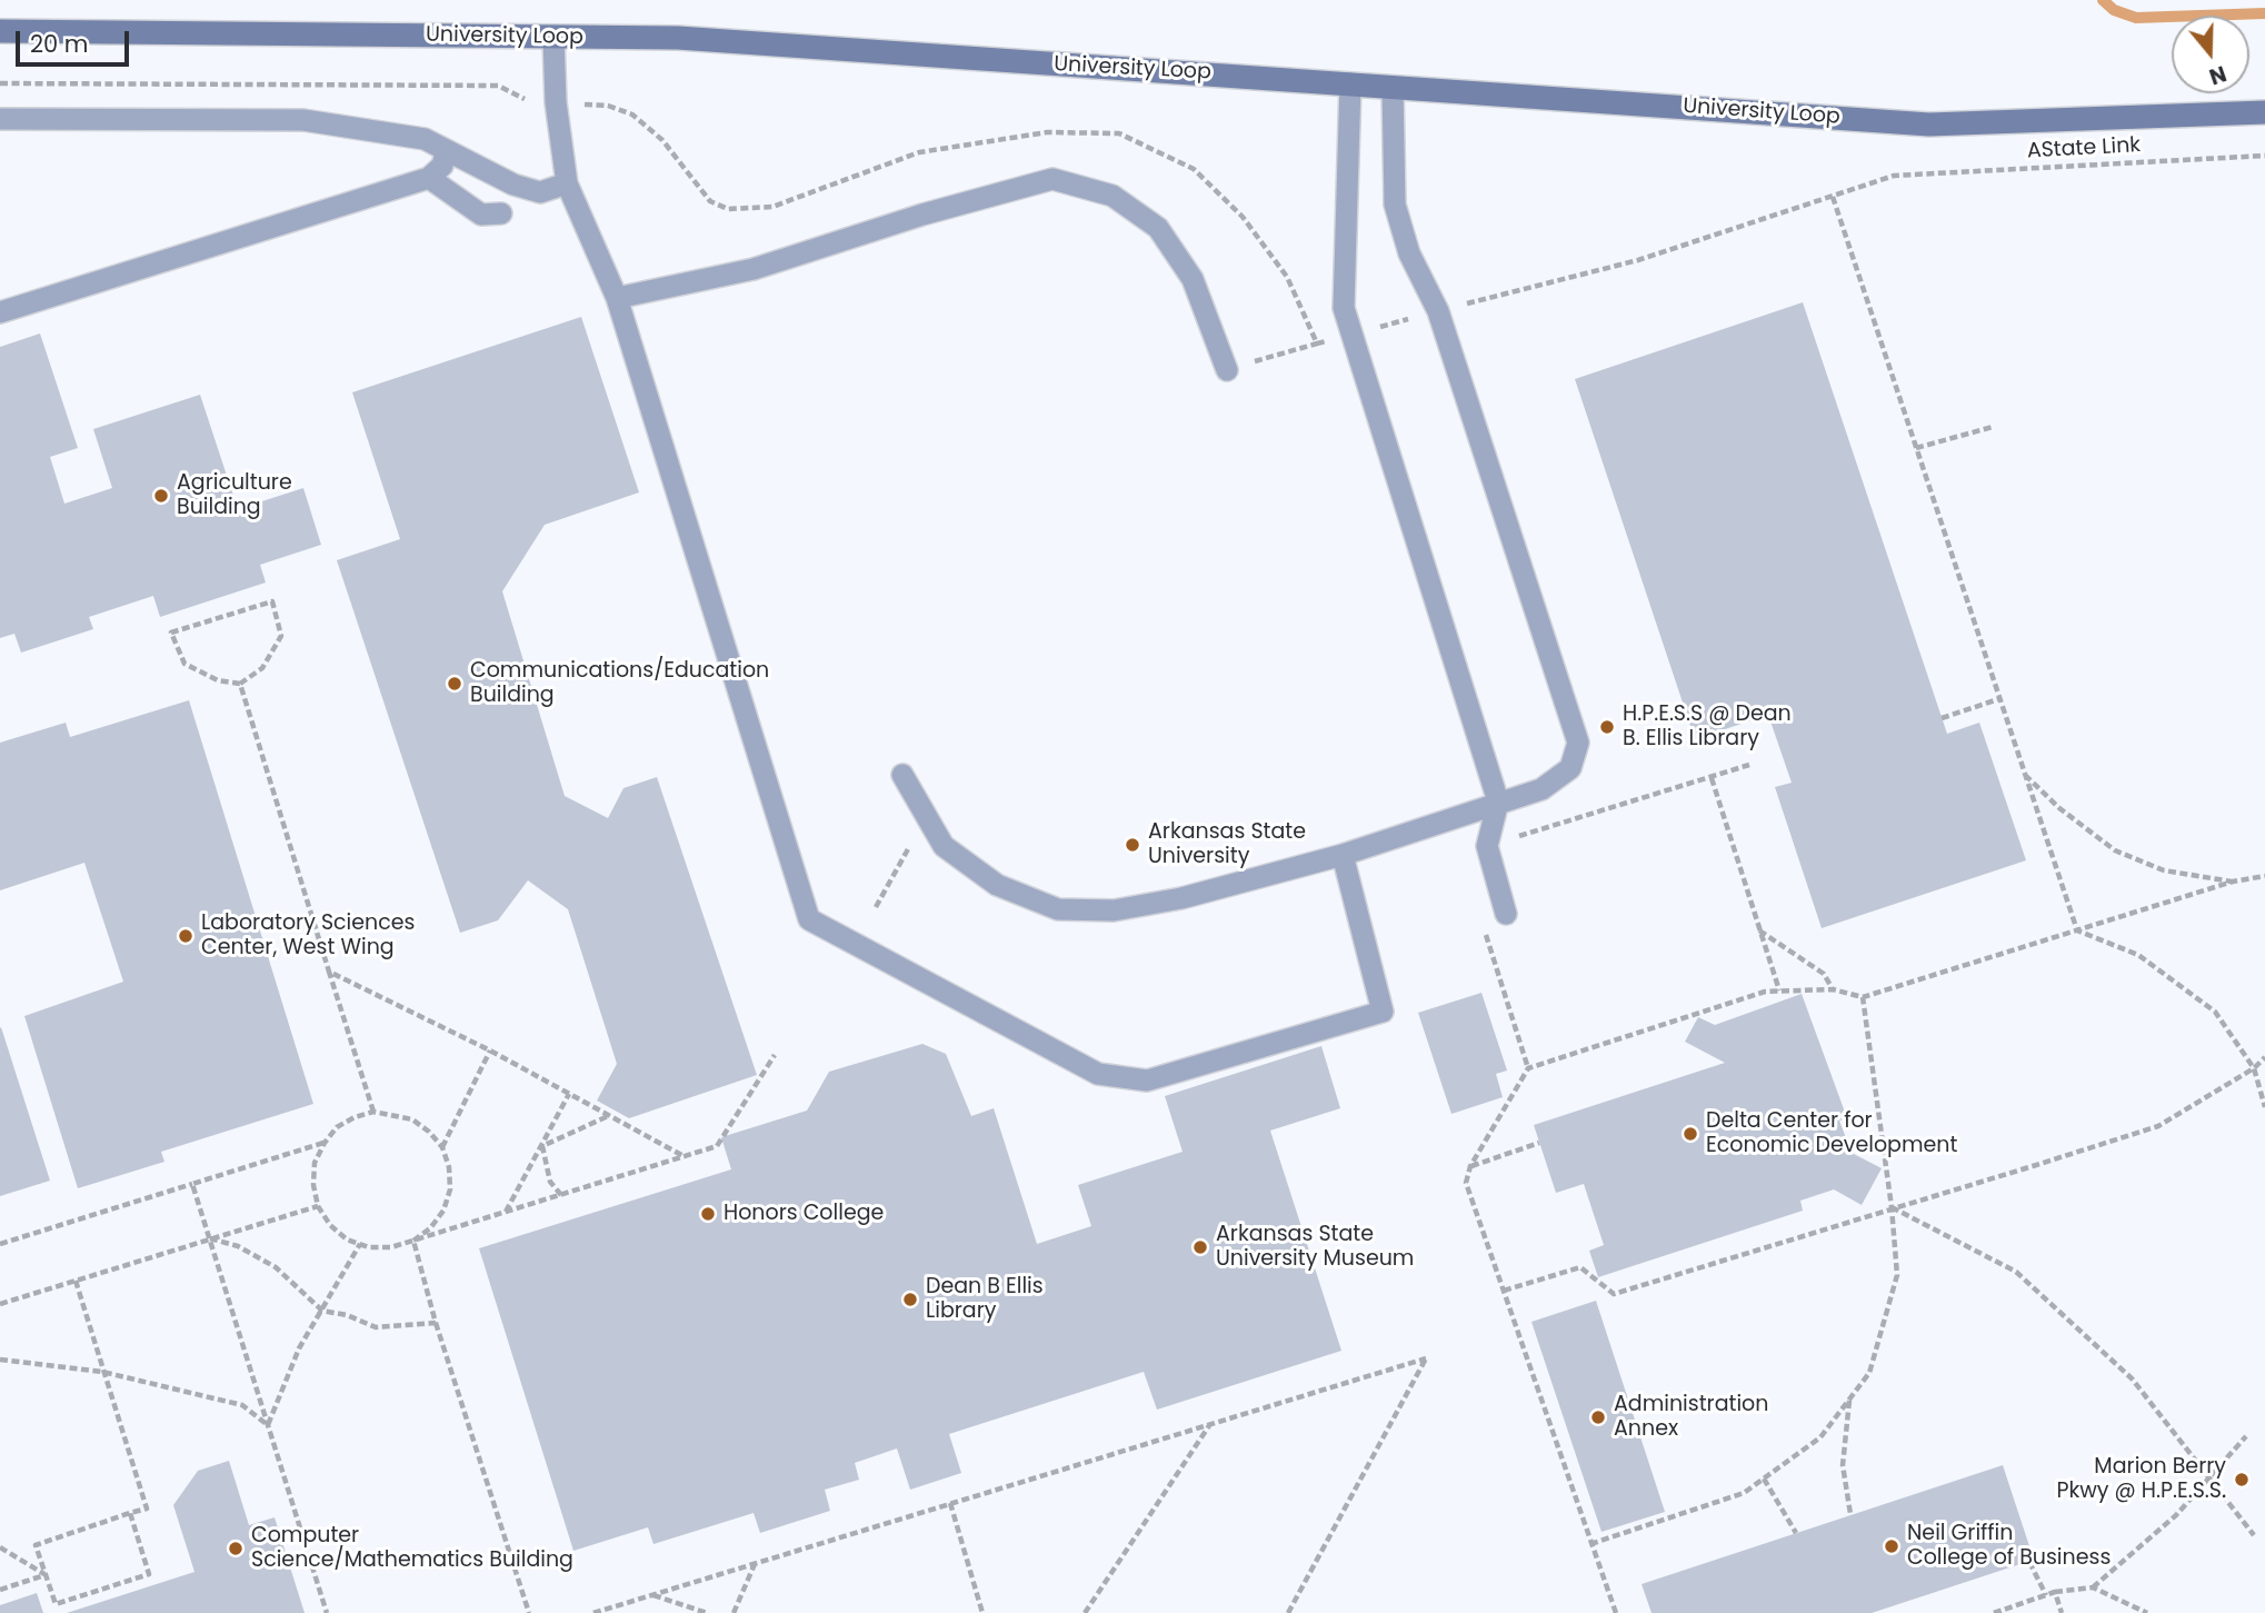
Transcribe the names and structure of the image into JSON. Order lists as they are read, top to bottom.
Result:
{
  "streets": {
    "street": ["University Loop"],
    "path": ["AState Link"]
  },
  "places": [
    "Agriculture Building",
    "Communications/Education Building",
    "H.P.E.S.S @ Dean B. Ellis Library",
    "Arkansas State University",
    "Laboratory Sciences Center, West Wing",
    "Delta Center for Economic Development",
    "Honors College",
    "Arkansas State University Museum",
    "Dean B Ellis Library",
    "Administration Annex",
    "Marion Berry Pkwy @ H.P.E.S.S.",
    "Neil Griffin College of Business",
    "Computer Science/Mathematics Building"
  ],
  "scale_bar": "20 m",
  "north": "bottom"
}
